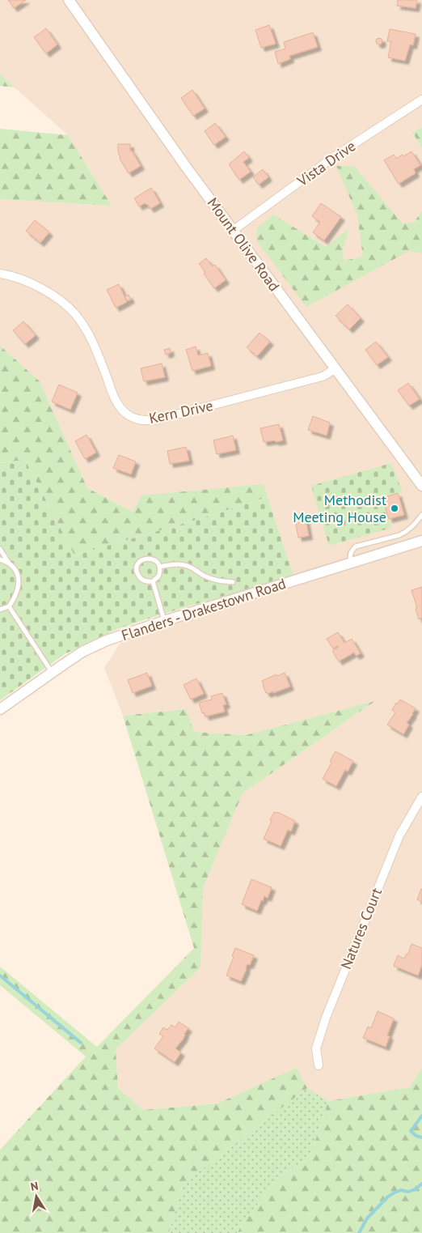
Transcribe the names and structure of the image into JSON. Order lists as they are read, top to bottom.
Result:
{
  "streets": {
    "street": [
      "Vista Drive",
      "Mount Olive Road",
      "Kern Drive",
      "Flanders - Drakestown Road",
      "Natures Court"
    ]
  },
  "crossings": [
    ["Vista Drive", "Mount Olive Road"],
    ["Mount Olive Road", "Kern Drive"]
  ],
  "places": ["Methodist Meeting House"],
  "north": "top"
}
